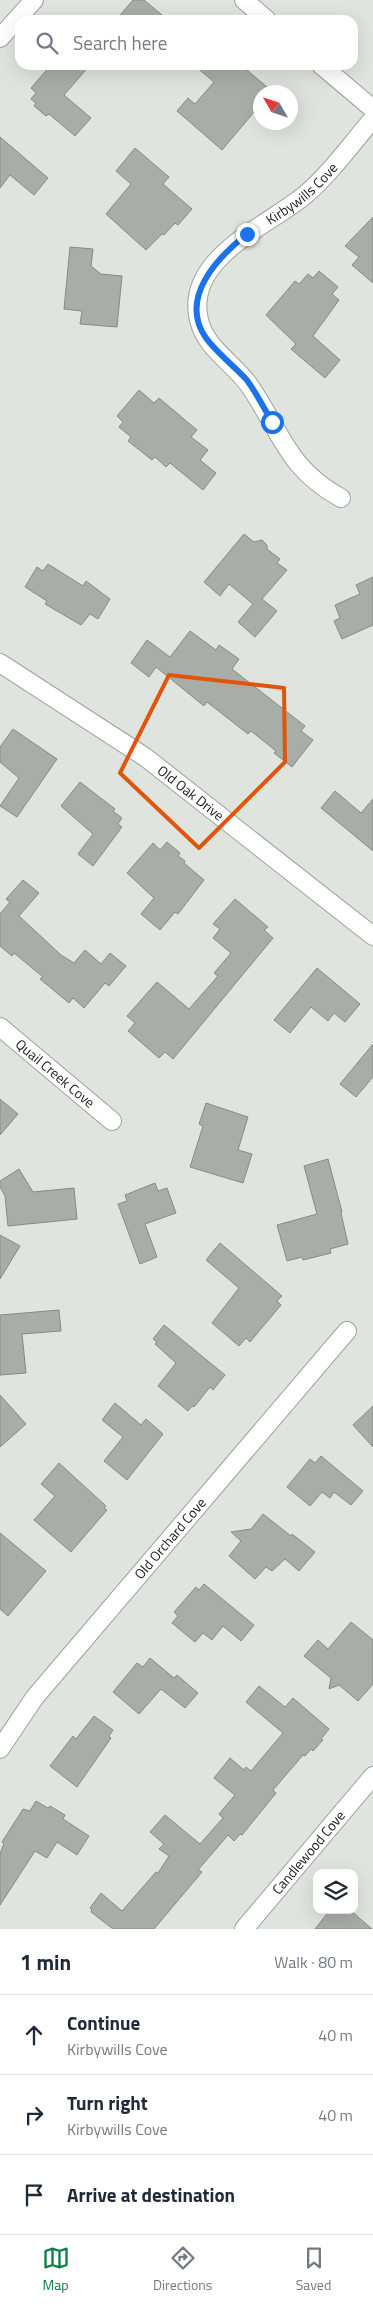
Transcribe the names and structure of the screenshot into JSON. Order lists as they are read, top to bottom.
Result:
{
  "streets": {
    "street": [
      "Kirbywills Cove",
      "Old Oak Drive",
      "Quail Creek Cove",
      "Old Orchard Cove",
      "Candlewood Cove"
    ]
  },
  "north": "top left",
  "page": {
    "search": "Search here",
    "heading": ["1 min", "Walk · 80 m"],
    "list": [
      ["Continue", "Kirbywills Cove", "40 m"],
      ["Turn right", "Kirbywills Cove", "40 m"],
      "Arrive at destination"
    ],
    "nav": ["Map", "Directions", "Saved"]
  }
}
